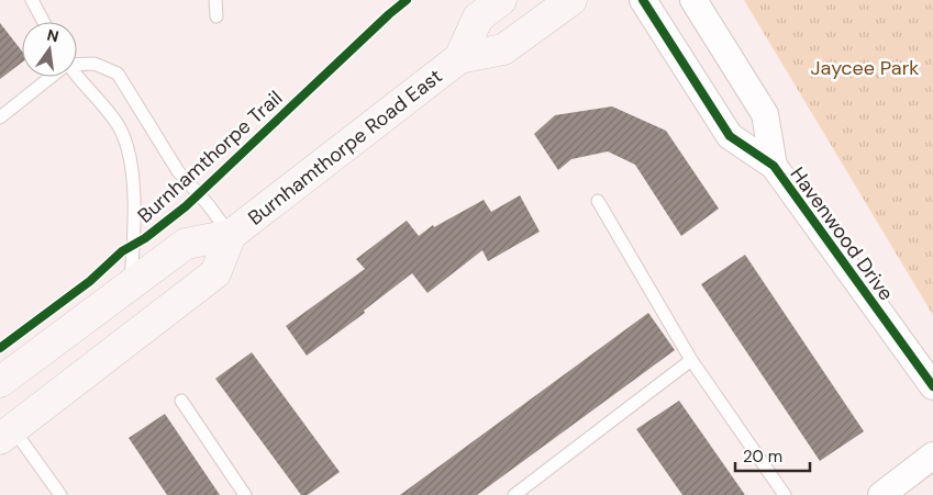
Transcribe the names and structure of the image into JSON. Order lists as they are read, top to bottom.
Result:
{
  "streets": {
    "main road": ["Burnhamthorpe Road East"],
    "street": ["Havenwood Drive"],
    "cycle path": ["Burnhamthorpe Trail"]
  },
  "parks": ["Jaycee Park"],
  "scale_bar": "20 m",
  "north": "top"
}
